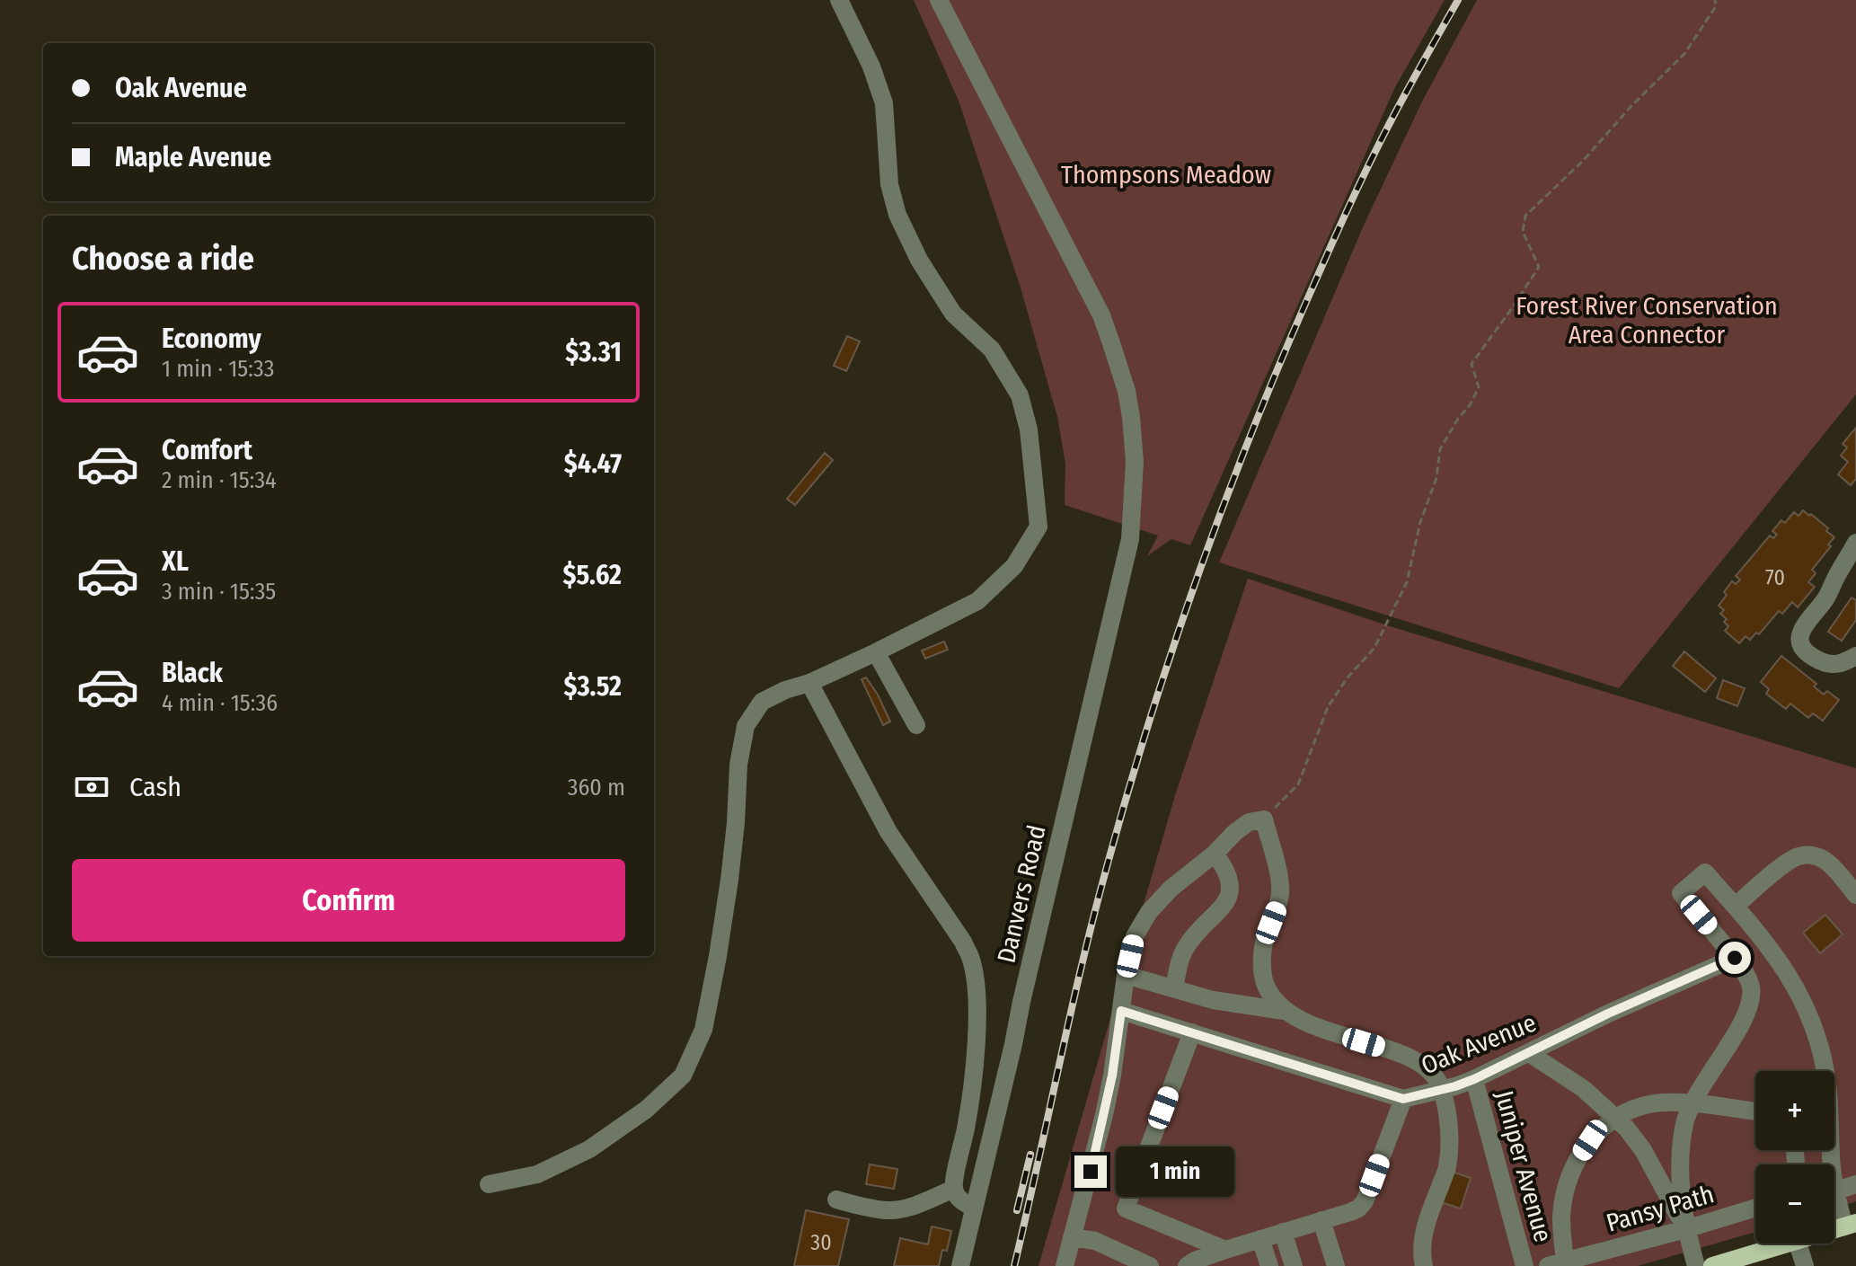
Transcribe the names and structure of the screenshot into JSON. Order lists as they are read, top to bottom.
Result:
{
  "streets": {
    "street": [
      "Danvers Road",
      "Oak Avenue",
      "Juniper Avenue",
      "Pansy Path"
    ]
  },
  "crossings": [
    ["Oak Avenue", "Juniper Avenue"]
  ],
  "parks": ["Thompsons Meadow", "Forest River Conservation Area Connector"],
  "house_numbers": ["70", "30"],
  "page": {
    "banner": ["Oak Avenue", "Maple Avenue"],
    "heading": "Choose a ride",
    "list": [
      {
        "name": "Economy",
        "note": "1 min · 15:33",
        "value": "$3.31"
      },
      {
        "name": "Comfort",
        "note": "2 min · 15:34",
        "value": "$4.47"
      },
      {
        "name": "XL",
        "note": "3 min · 15:35",
        "value": "$5.62"
      },
      {
        "name": "Black",
        "note": "4 min · 15:36",
        "value": "$3.52"
      }
    ],
    "pay": ["Cash", "360 m"],
    "buttons": "Confirm",
    "map_buttons": ["+", "−"],
    "bubble": "1 min"
  }
}
